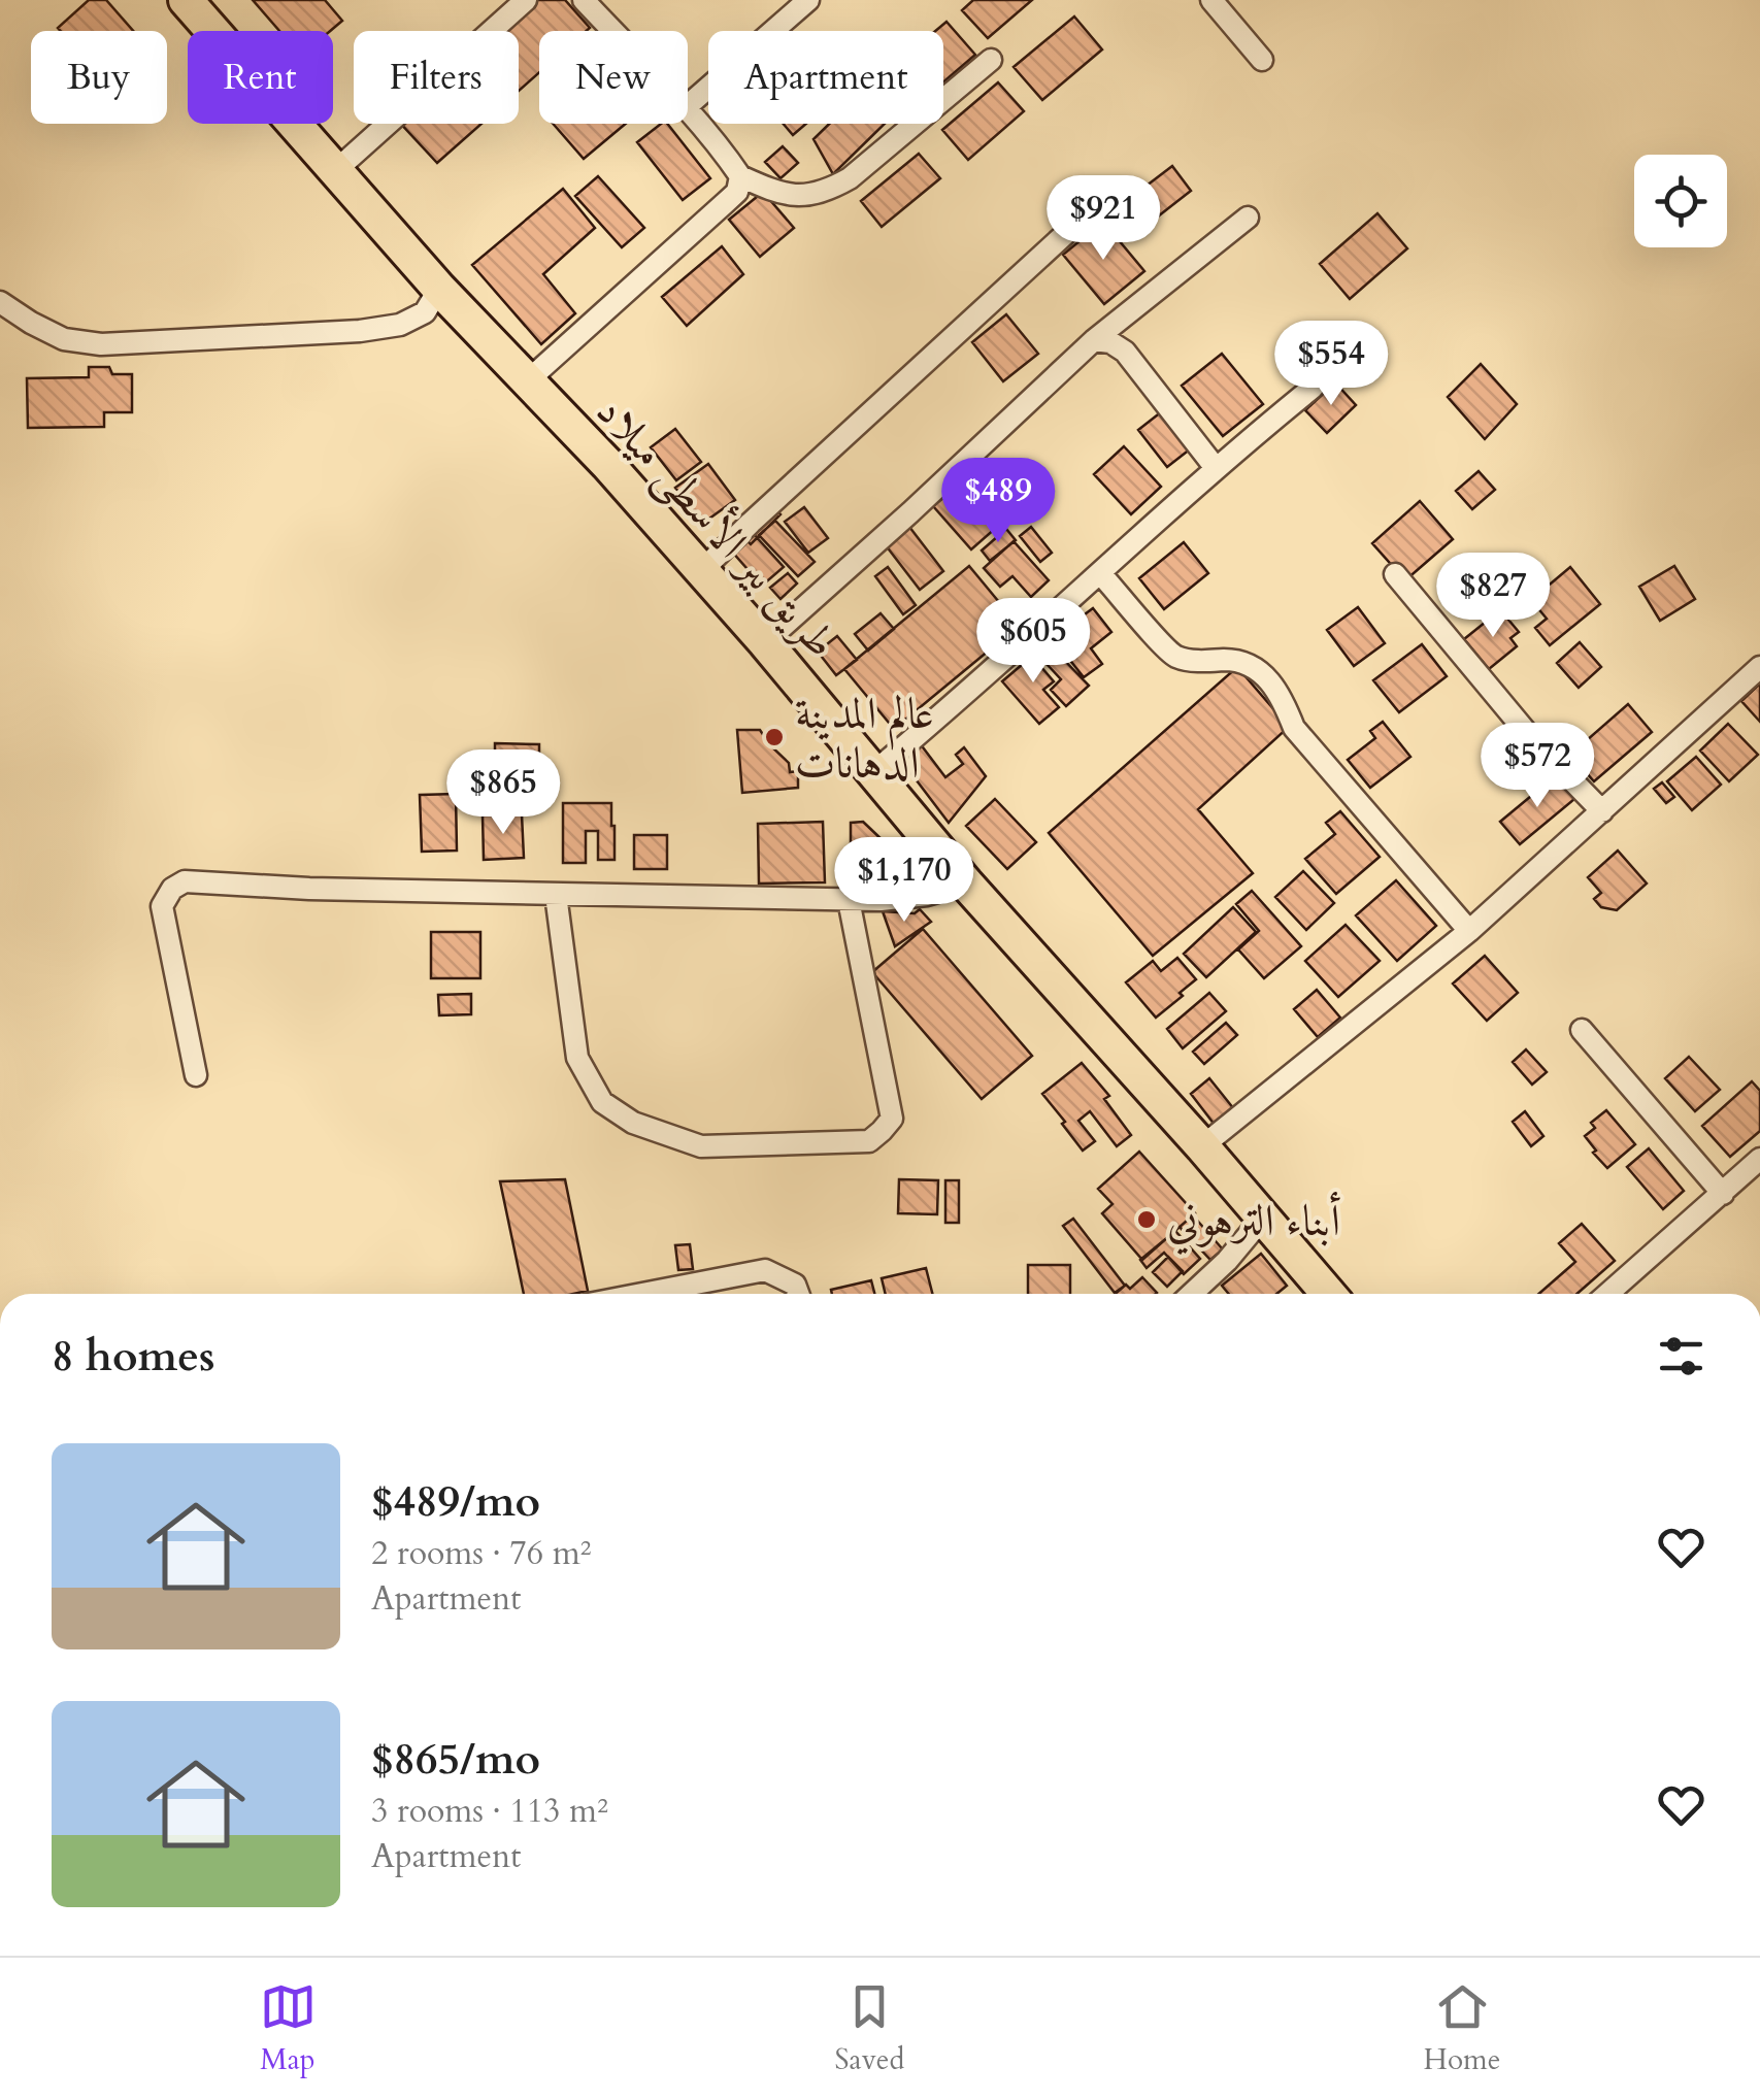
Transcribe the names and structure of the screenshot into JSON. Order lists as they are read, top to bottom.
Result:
{
  "streets": {
    "main road": ["طريق بير الأسطى ميلاد"]
  },
  "places": ["عالم المدينة الدهانات", "أبناء الترهوني"],
  "page": {
    "chip": [
      "Buy",
      "Rent",
      "Filters",
      "New",
      "Apartment"
    ],
    "price": [
      "$921",
      "$554",
      "$489",
      "$827",
      "$605",
      "$572",
      "$865",
      "$1,170"
    ],
    "heading": "8 homes",
    "list": [
      {
        "name": "$489/mo",
        "note": "2 rooms · 76 m² · Apartment"
      },
      {
        "name": "$865/mo",
        "note": "3 rooms · 113 m² · Apartment"
      }
    ],
    "tabs": ["Map", "Saved", "Home"]
  }
}
